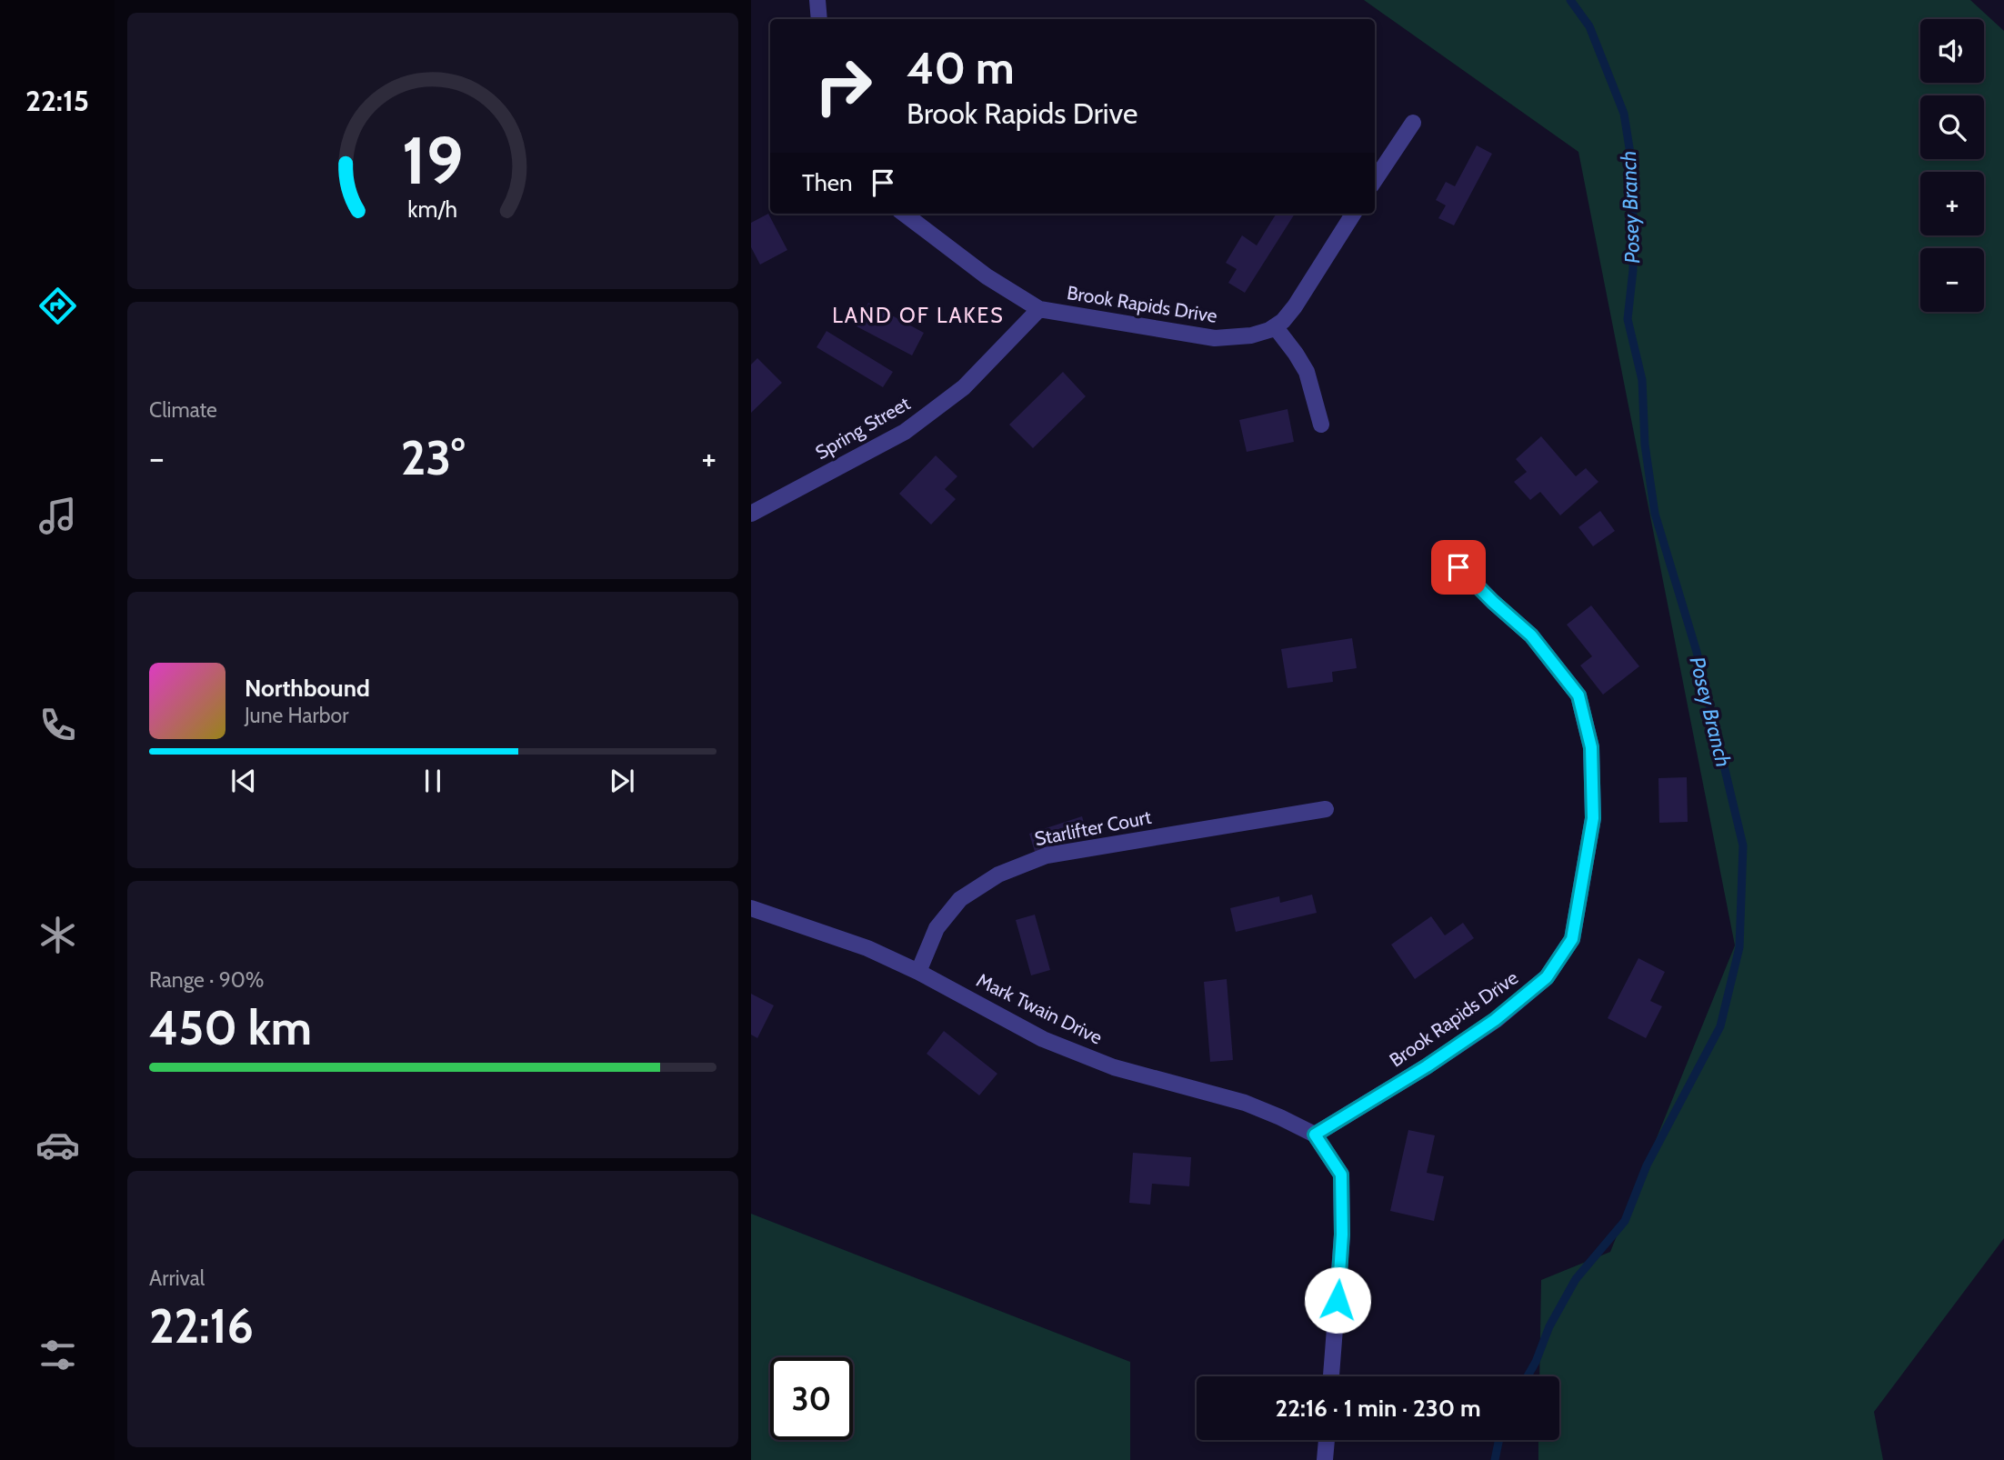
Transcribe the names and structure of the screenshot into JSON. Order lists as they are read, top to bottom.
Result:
{
  "streets": {
    "street": [
      "Brook Rapids Drive",
      "Spring Street",
      "Starlifter Court",
      "Mark Twain Drive"
    ]
  },
  "crossings": [
    ["Brook Rapids Drive", "Spring Street"],
    ["Brook Rapids Drive", "Mark Twain Drive"],
    ["Starlifter Court", "Mark Twain Drive"]
  ],
  "districts": ["LAND OF LAKES"],
  "water": ["Posey Branch"],
  "page": {
    "tabs": "22:15",
    "map_buttons": ["+", "−"],
    "turn": ["40 m", "Brook Rapids Drive"],
    "then": "Then",
    "tile": [
      "Climate",
      ["Range · 90%", "450 km"],
      ["Arrival", "22:16"]
    ],
    "heat": ["−", "23°", "+"],
    "song": ["Northbound", "June Harbor"],
    "limit": "30",
    "trip": "22:16 · 1 min · 230 m",
    "gauge": ["19", "km/h"]
  }
}
